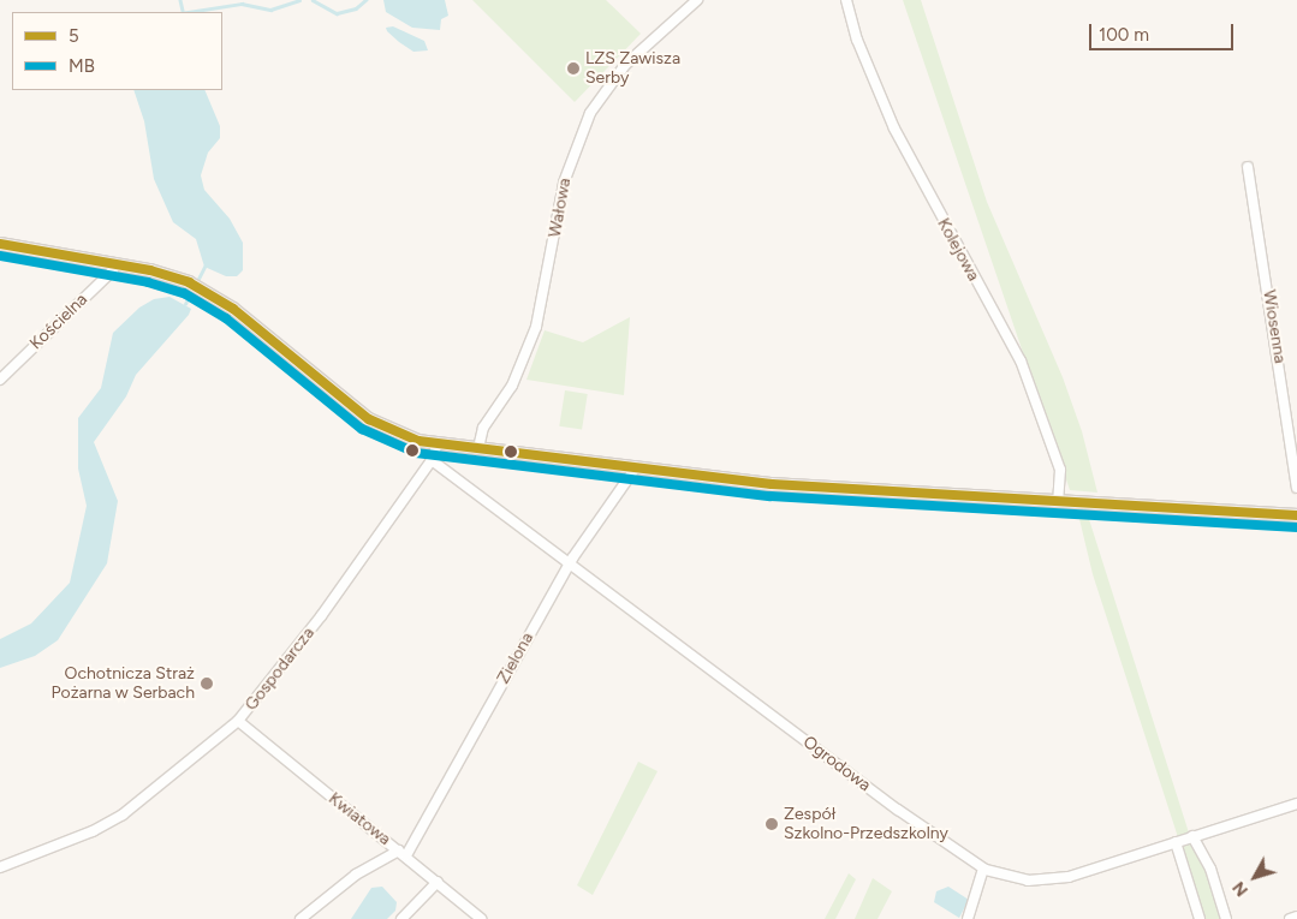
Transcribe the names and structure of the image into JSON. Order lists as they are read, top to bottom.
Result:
{
  "streets": {
    "street": [
      "Wałowa",
      "Kolejowa",
      "Kościelna",
      "Wiosenna",
      "Zielona",
      "Gospodarcza",
      "Ogrodowa",
      "Kwiatowa"
    ]
  },
  "crossings": [
    ["Zielona", "Ogrodowa"],
    ["Zielona", "Kwiatowa"],
    ["Gospodarcza", "Ogrodowa"],
    ["Gospodarcza", "Kwiatowa"]
  ],
  "places": ["LZS Zawisza Serby", "Ochotnicza Straż Pożarna w Serbach", "Zespół Szkolno-Przedszkolny"],
  "lines": ["transit line 5", "transit line MB"],
  "legend": ["5", "MB"],
  "scale_bar": "100 m",
  "north": "bottom left"
}
